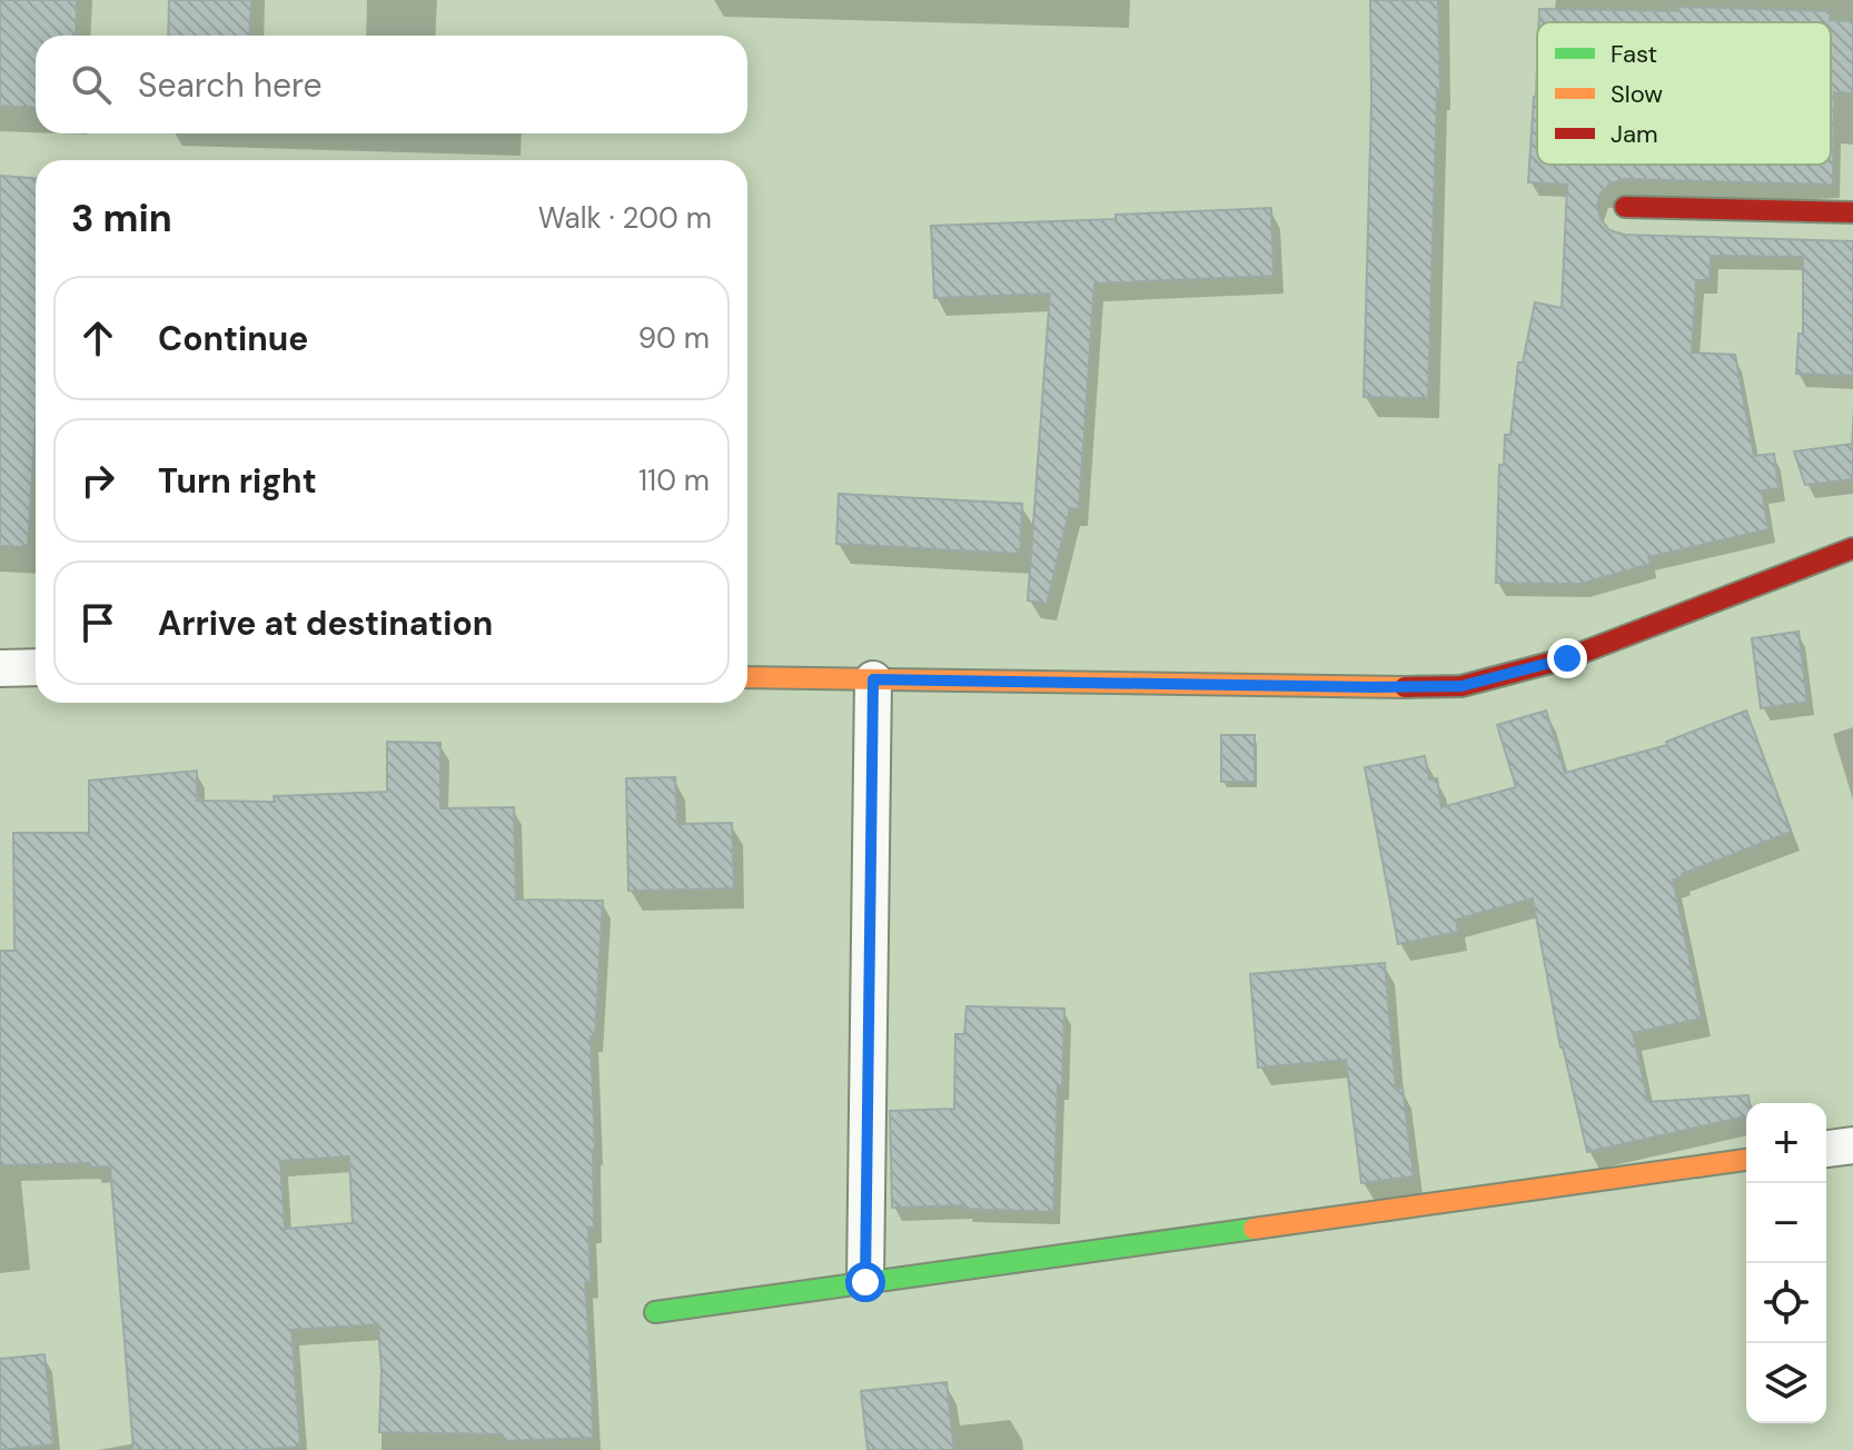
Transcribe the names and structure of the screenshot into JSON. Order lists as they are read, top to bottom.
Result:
{
  "legend": ["Fast", "Slow", "Jam"],
  "page": {
    "search": "Search here",
    "heading": ["3 min", "Walk · 200 m"],
    "list": [
      ["Continue", "90 m"],
      ["Turn right", "110 m"],
      "Arrive at destination"
    ],
    "map_buttons": ["+", "−"]
  }
}
